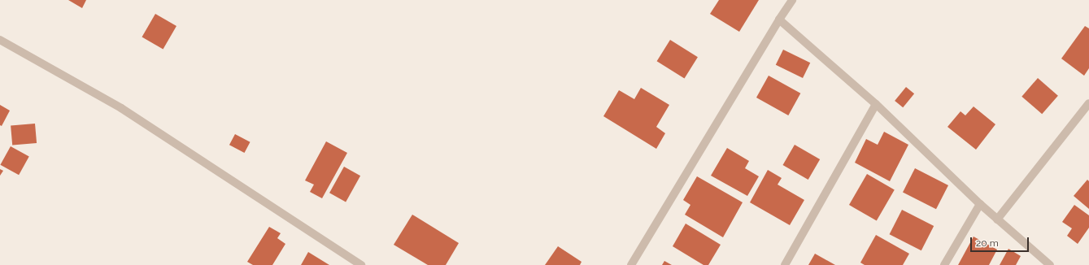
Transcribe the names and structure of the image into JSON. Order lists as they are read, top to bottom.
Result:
{
  "scale_bar": "20 m"
}
